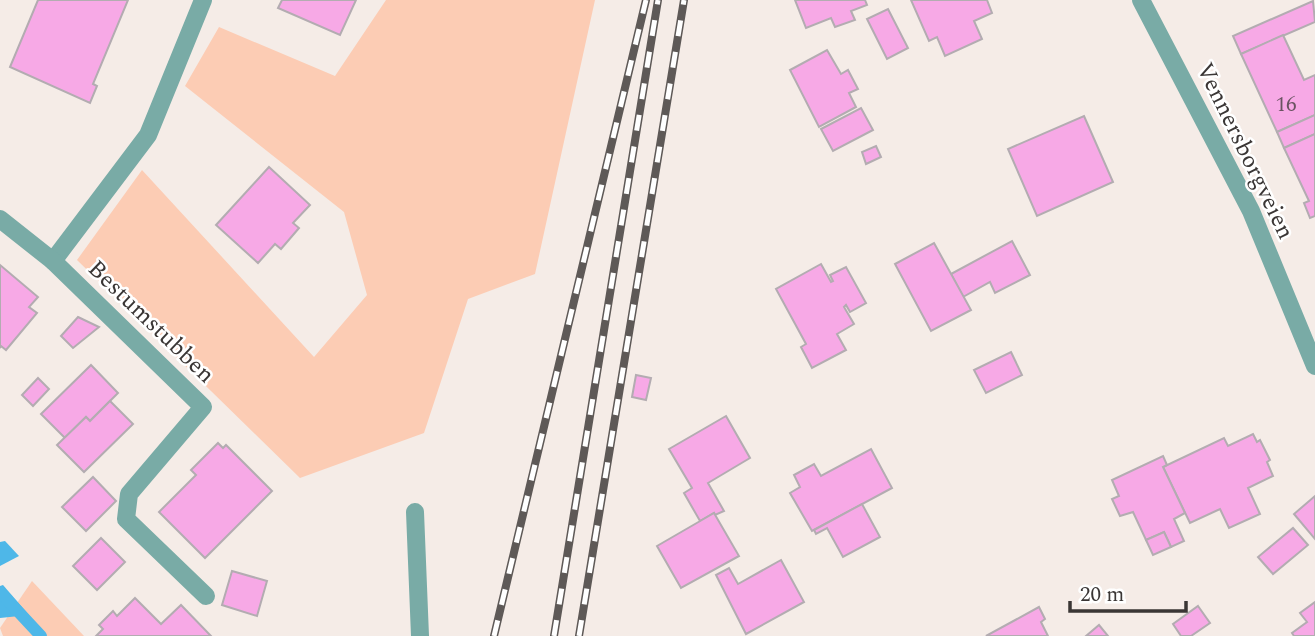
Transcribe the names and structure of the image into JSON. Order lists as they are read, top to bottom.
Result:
{
  "streets": {
    "street": ["Vennersborgveien", "Bestumstubben"]
  },
  "house_numbers": ["16"],
  "scale_bar": "20 m"
}
